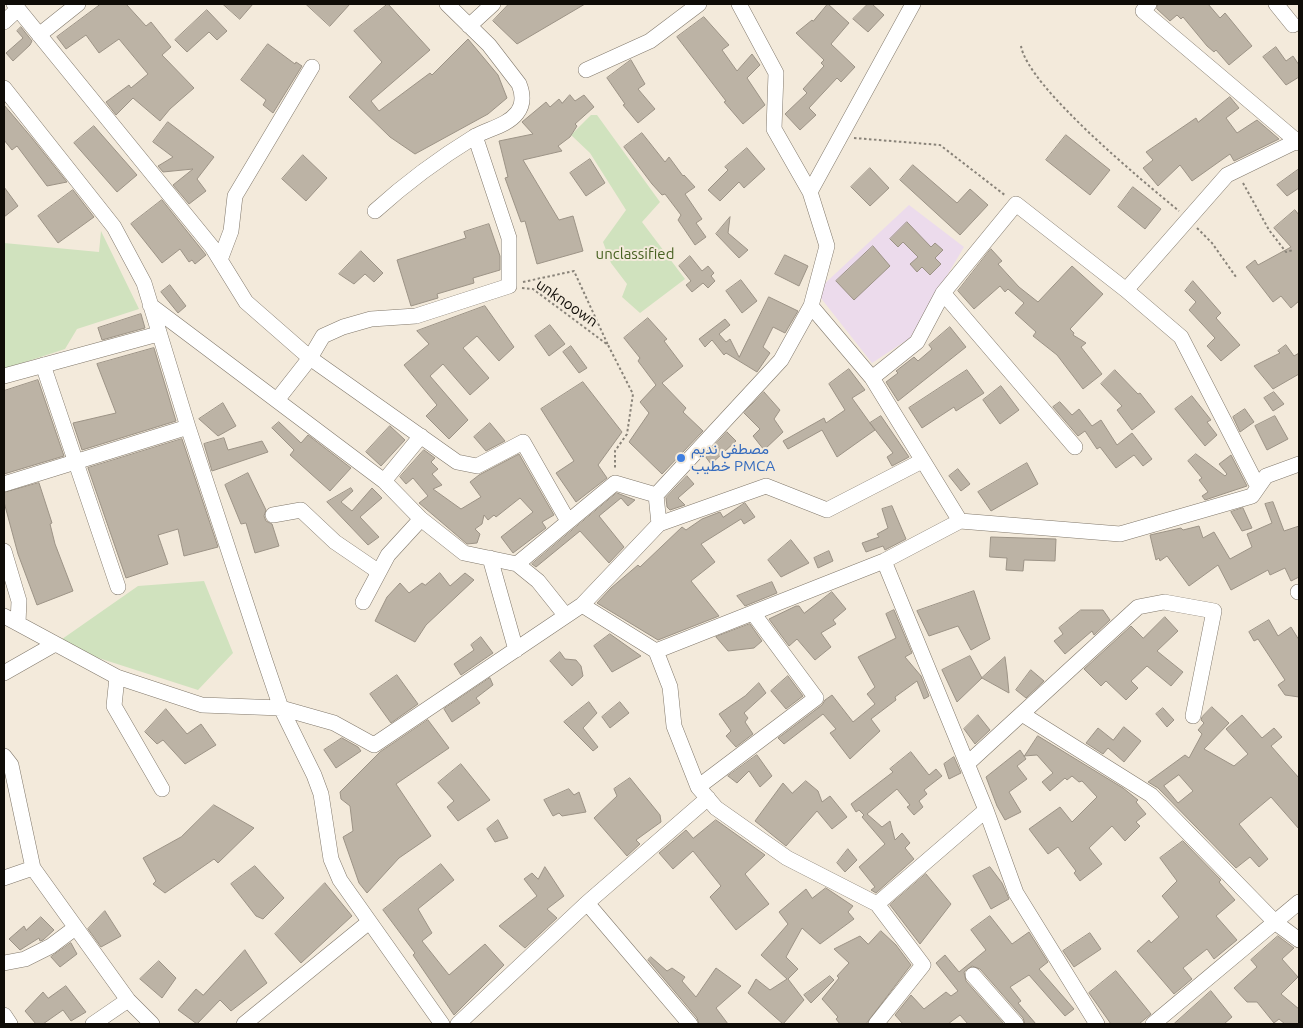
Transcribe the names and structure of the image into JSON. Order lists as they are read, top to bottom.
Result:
{
  "streets": {
    "path": ["unknoown"]
  },
  "parks": ["unclassified"],
  "places": ["مصطفى نديم خطيب PMCA"]
}
